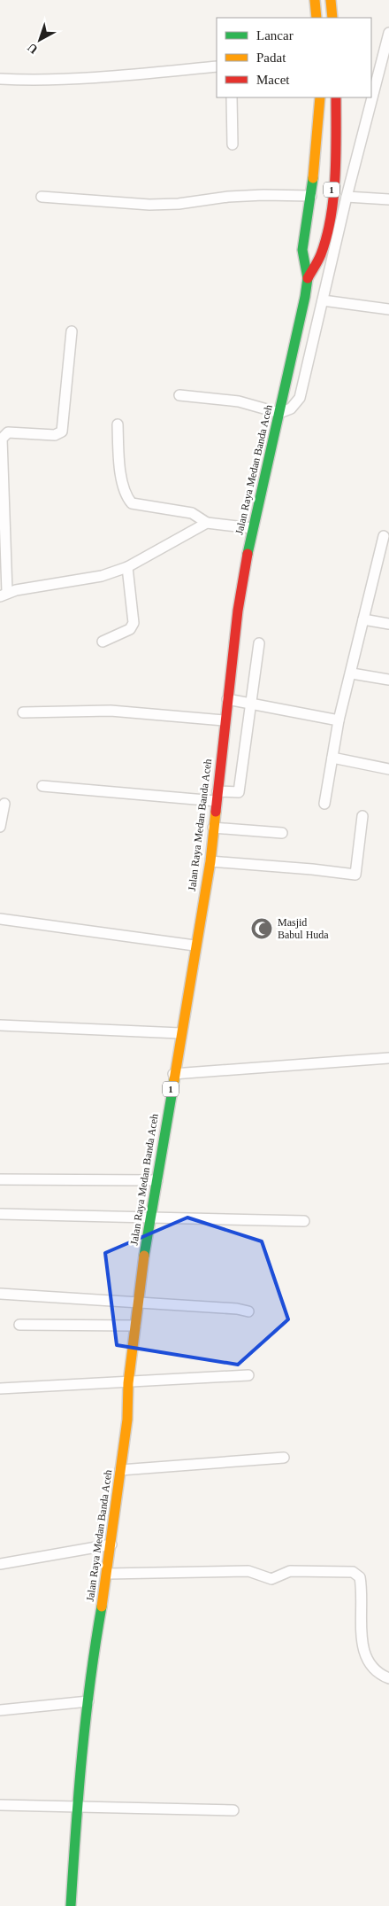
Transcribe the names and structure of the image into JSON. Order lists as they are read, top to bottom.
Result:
{
  "streets": {
    "highway": ["1", "Jalan Raya Medan Banda Aceh"]
  },
  "places": {
    "mosque": ["Masjid Babul Huda"]
  },
  "legend": ["Lancar", "Padat", "Macet"],
  "north": "bottom left"
}
